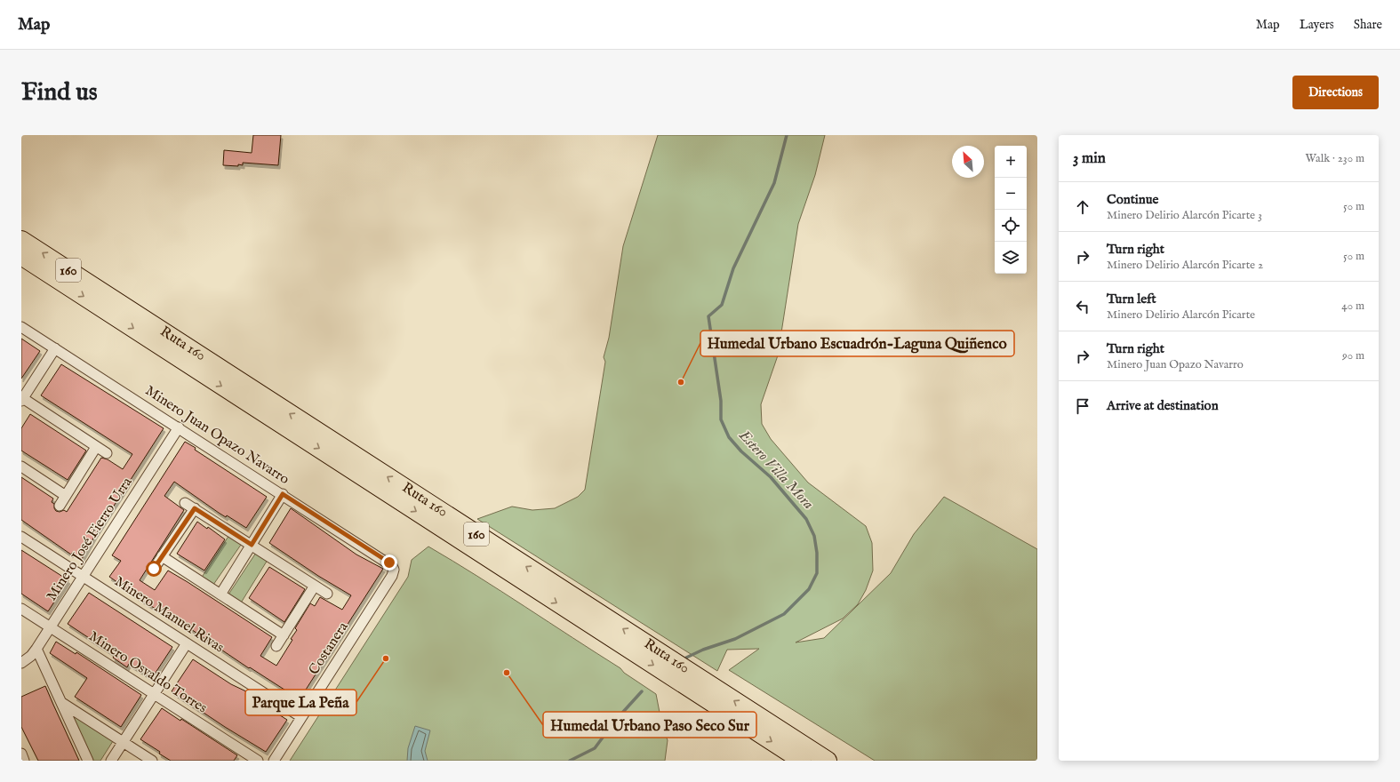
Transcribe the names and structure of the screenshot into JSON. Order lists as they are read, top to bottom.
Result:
{
  "streets": {
    "highway": ["160", "Ruta 160"],
    "street": [
      "Minero Juan Opazo Navarro",
      "Minero José Fierro Urra",
      "Minero Manuel Rivas",
      "Costanera",
      "Minero Osvaldo Torres"
    ]
  },
  "crossings": [
    ["Minero Juan Opazo Navarro", "Minero José Fierro Urra"],
    ["Minero Juan Opazo Navarro", "Costanera"],
    ["Minero José Fierro Urra", "Minero Manuel Rivas"],
    ["Minero José Fierro Urra", "Minero Osvaldo Torres"],
    ["Minero Manuel Rivas", "Costanera"]
  ],
  "water": ["Estero Villa Mora"],
  "places": ["Humedal Urbano Escuadrón-Laguna Quiñenco", "Parque La Peña", "Humedal Urbano Paso Seco Sur"],
  "north": "top left",
  "page": {
    "header": "Map",
    "nav": ["Map", "Layers", "Share"],
    "buttons": "Directions",
    "title": "Find us",
    "heading": ["3 min", "Walk · 230 m"],
    "map_buttons": ["+", "−"],
    "list": [
      ["Continue", "Minero Delirio Alarcón Picarte 3", "50 m"],
      ["Turn right", "Minero Delirio Alarcón Picarte 2", "50 m"],
      ["Turn left", "Minero Delirio Alarcón Picarte", "40 m"],
      ["Turn right", "Minero Juan Opazo Navarro", "90 m"],
      "Arrive at destination"
    ]
  }
}
